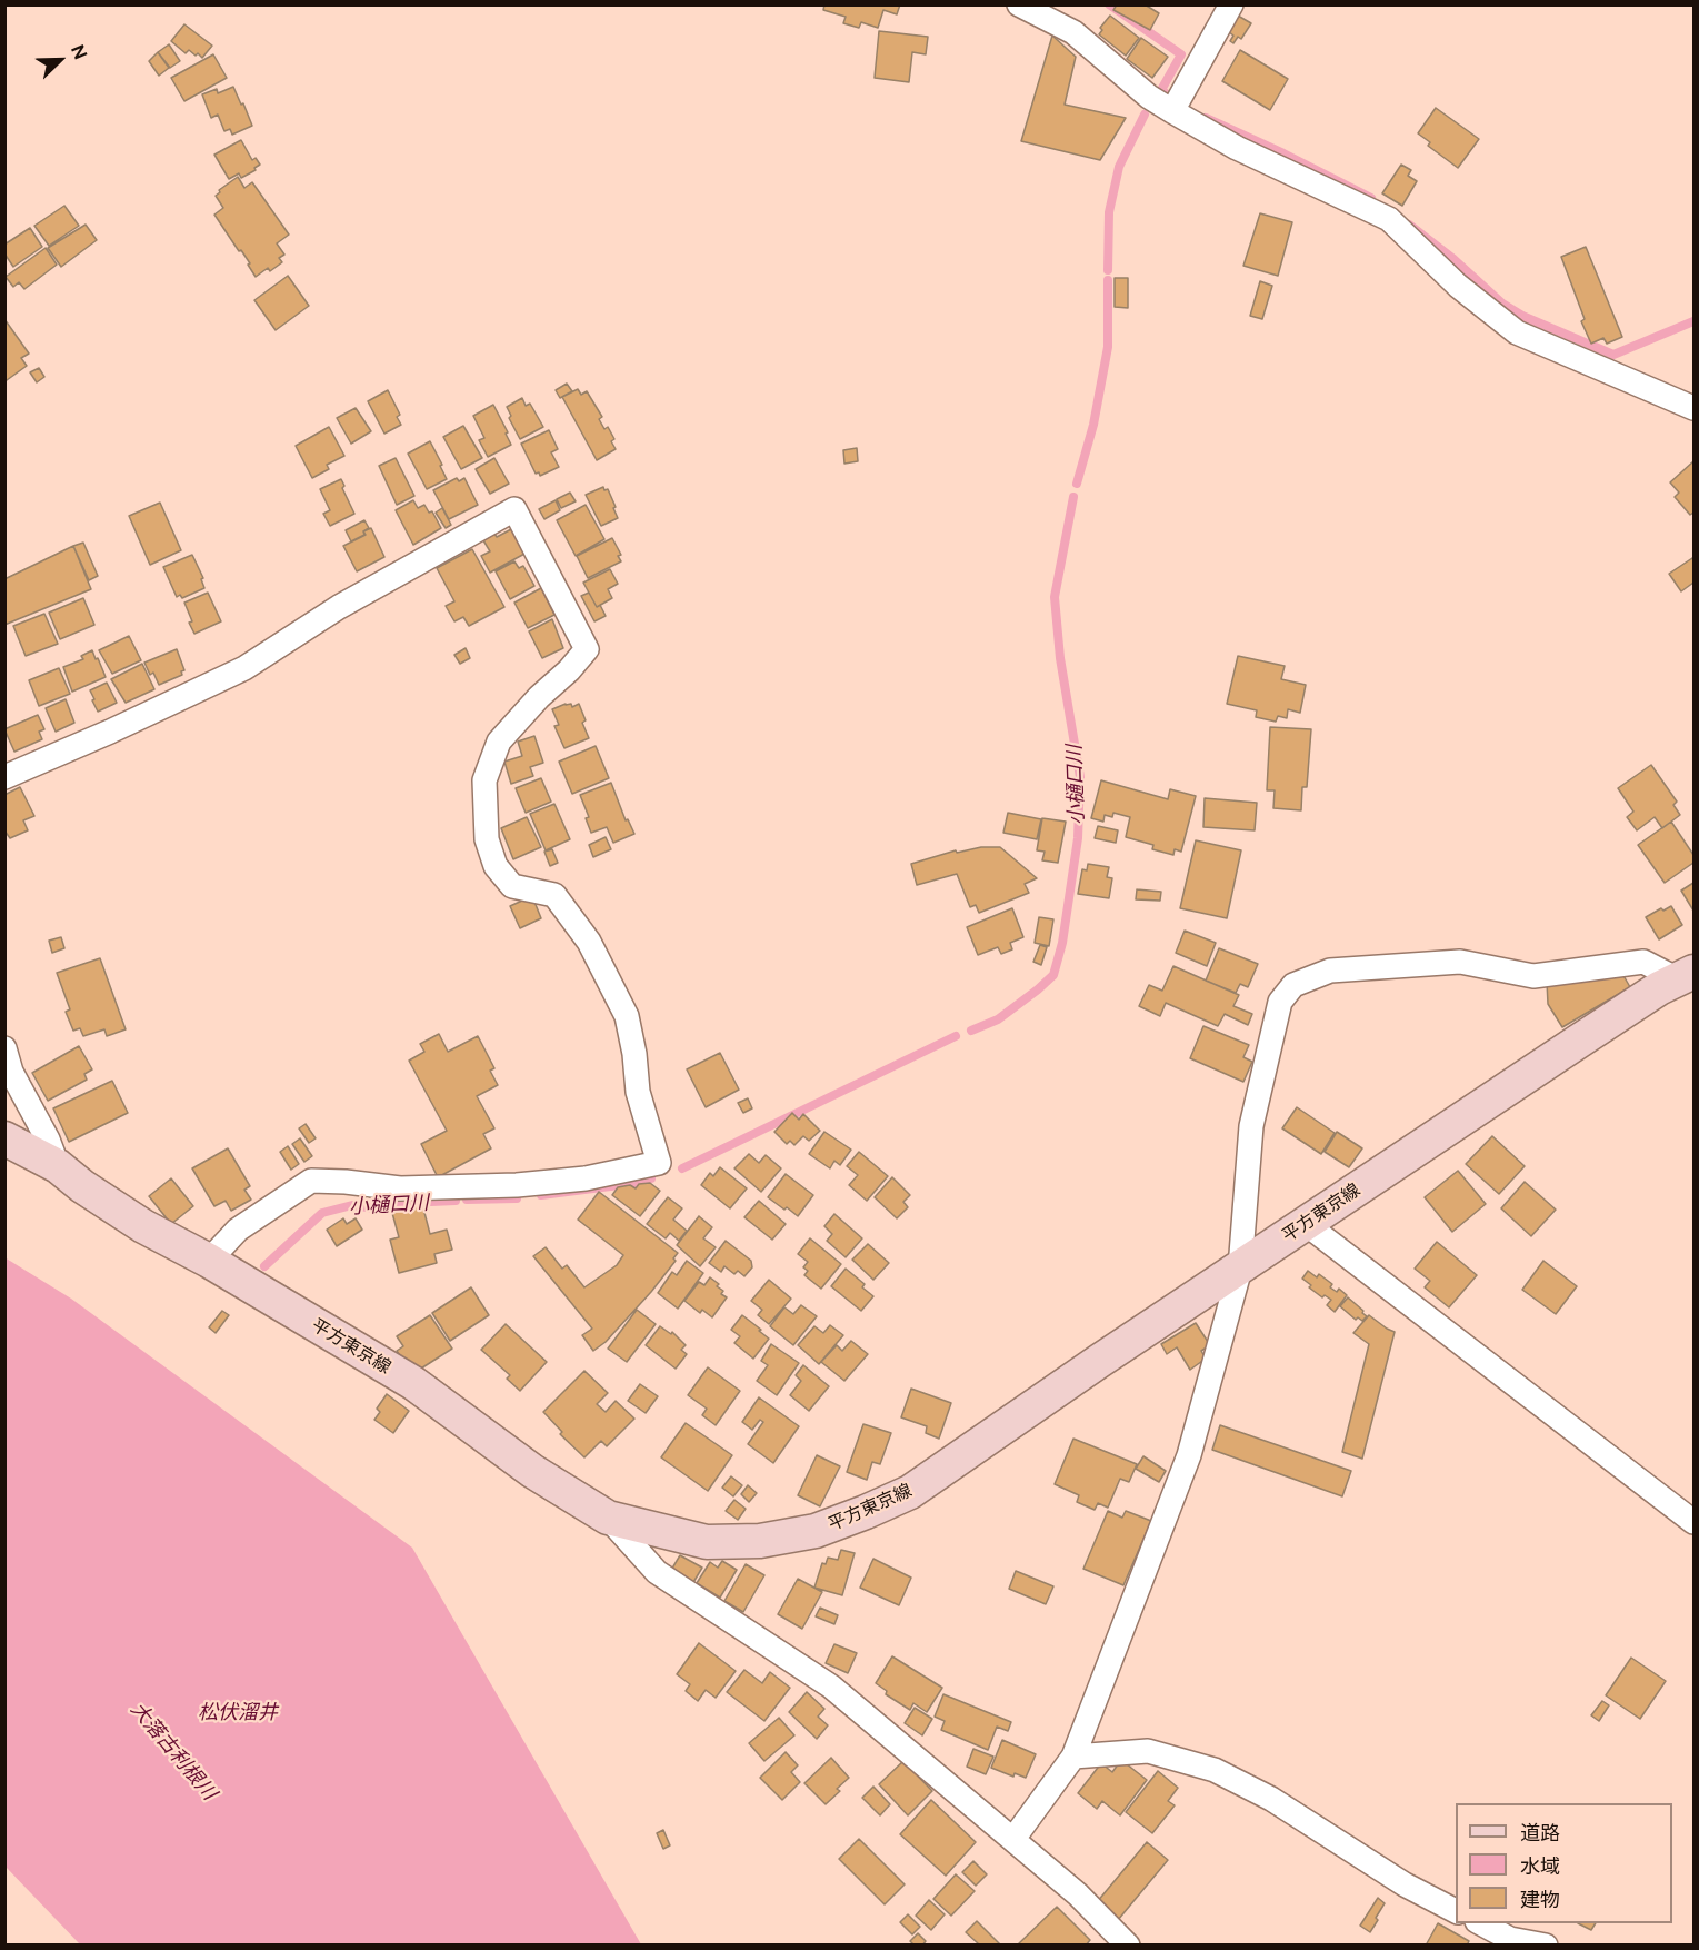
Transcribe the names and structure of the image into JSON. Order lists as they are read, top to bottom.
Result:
{
  "streets": {
    "main road": ["平方東京線"]
  },
  "water": ["小樋口川", "松伏溜井", "大落古利根川"],
  "legend": ["道路", "水域", "建物"],
  "north": "top right"
}
